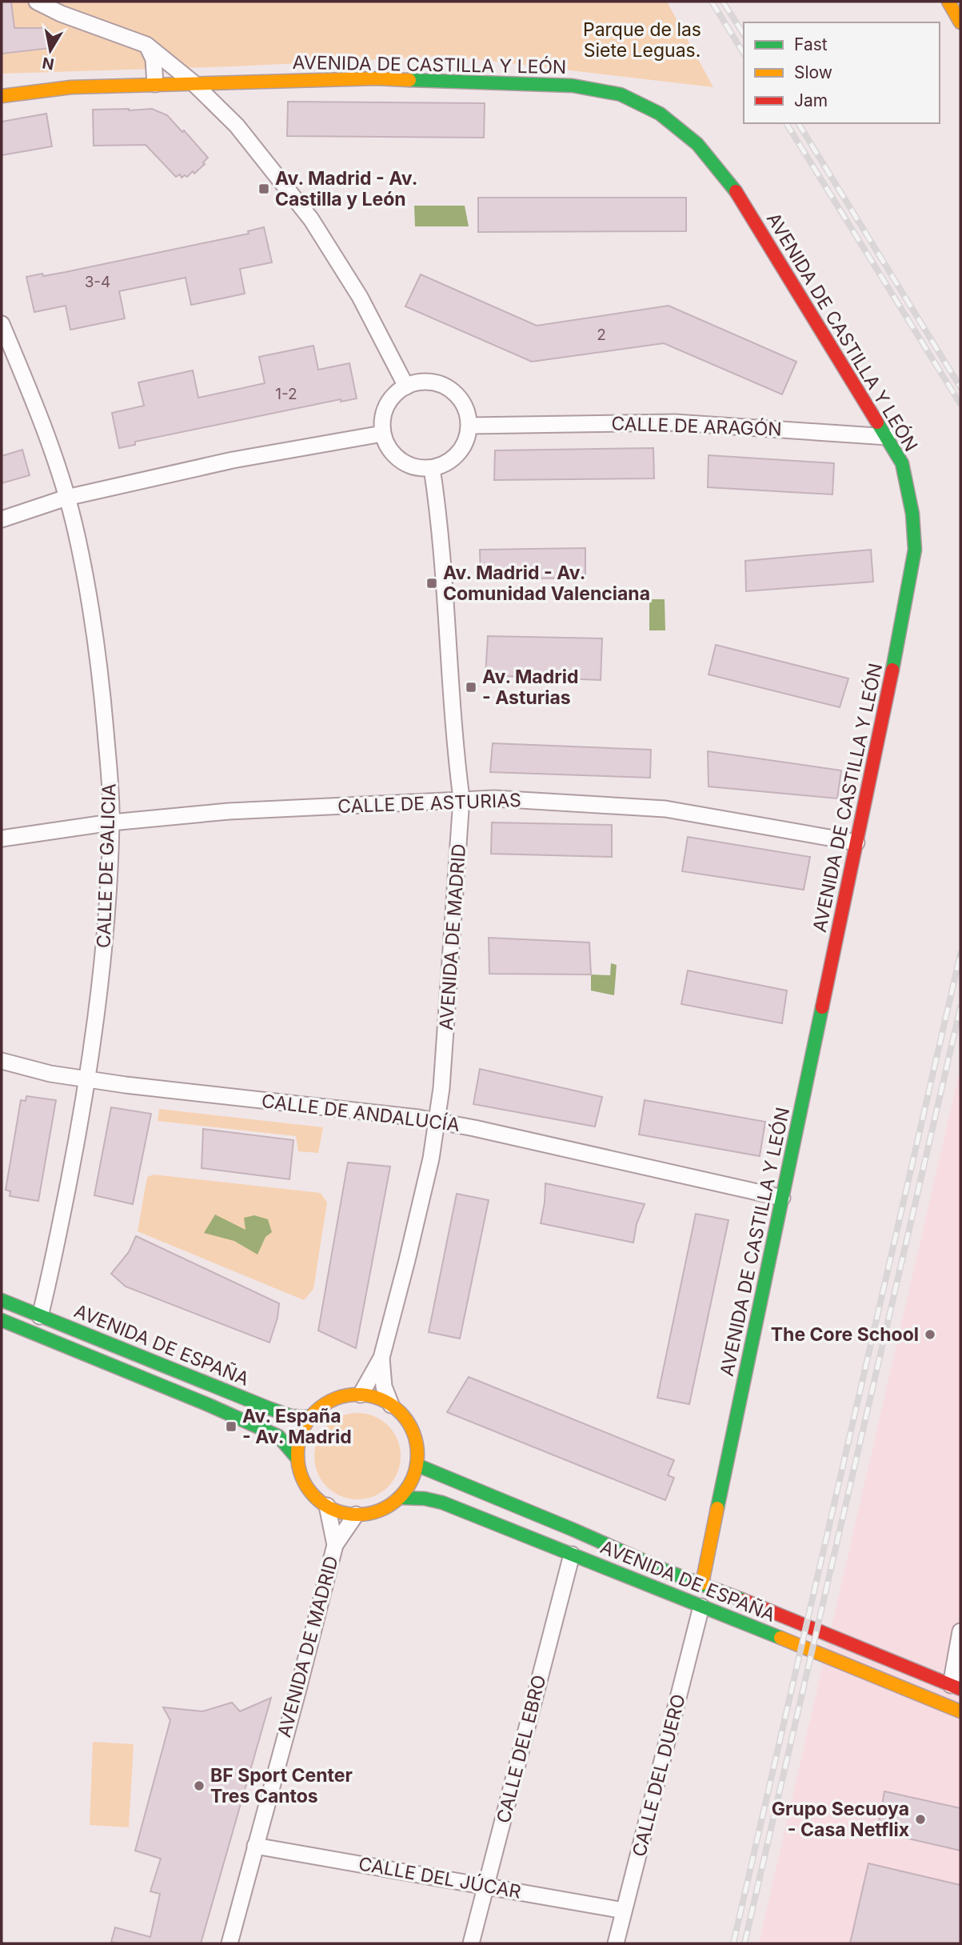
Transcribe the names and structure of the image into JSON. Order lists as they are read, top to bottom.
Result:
{
  "streets": {
    "main road": ["AVENIDA DE CASTILLA Y LEÓN", "AVENIDA DE ESPAÑA"],
    "street": [
      "CALLE DE ARAGÓN",
      "CALLE DE ASTURIAS",
      "CALLE DE GALICIA",
      "AVENIDA DE MADRID",
      "CALLE DE ANDALUCÍA",
      "CALLE DEL EBRO",
      "CALLE DEL DUERO",
      "CALLE DEL JÚCAR"
    ]
  },
  "crossings": [
    ["AVENIDA DE CASTILLA Y LEÓN", "CALLE DE ARAGÓN"],
    ["AVENIDA DE CASTILLA Y LEÓN", "CALLE DE ASTURIAS"],
    ["AVENIDA DE CASTILLA Y LEÓN", "CALLE DE ANDALUCÍA"],
    ["AVENIDA DE CASTILLA Y LEÓN", "AVENIDA DE ESPAÑA"],
    ["CALLE DE ARAGÓN", "AVENIDA DE MADRID"],
    ["CALLE DE ASTURIAS", "CALLE DE GALICIA"],
    ["CALLE DE ASTURIAS", "AVENIDA DE MADRID"],
    ["CALLE DE GALICIA", "CALLE DE ANDALUCÍA"],
    ["CALLE DE GALICIA", "AVENIDA DE ESPAÑA"],
    ["AVENIDA DE MADRID", "CALLE DE ANDALUCÍA"],
    ["AVENIDA DE MADRID", "AVENIDA DE ESPAÑA"],
    ["AVENIDA DE MADRID", "CALLE DEL JÚCAR"],
    ["AVENIDA DE ESPAÑA", "CALLE DEL EBRO"],
    ["AVENIDA DE ESPAÑA", "CALLE DEL DUERO"],
    ["CALLE DEL EBRO", "CALLE DEL JÚCAR"],
    ["CALLE DEL DUERO", "CALLE DEL JÚCAR"]
  ],
  "parks": ["Parque de las Siete Leguas."],
  "places": {
    "transit": [
      "Av. Madrid - Av. Castilla y León",
      "Av. Madrid - Av. Comunidad Valenciana",
      "Av. Madrid - Asturias",
      "Av. España - Av. Madrid"
    ],
    "other": ["The Core School", "BF Sport Center Tres Cantos", "Grupo Secuoya - Casa Netflix"]
  },
  "house_numbers": ["3-4", "2", "1-2"],
  "legend": ["Fast", "Slow", "Jam"],
  "north": "bottom"
}
